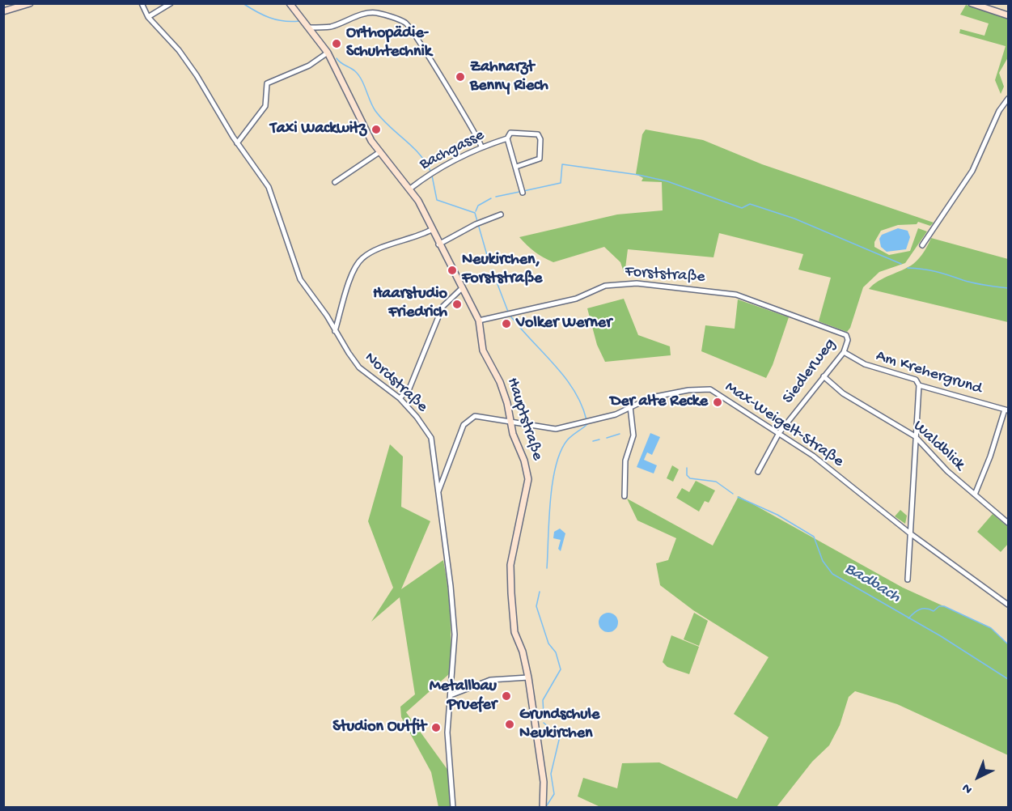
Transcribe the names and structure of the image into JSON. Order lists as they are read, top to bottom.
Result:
{
  "streets": {
    "street": [
      "Bachgasse",
      "Forststraße",
      "Siedlerweg",
      "Am Krehergrund",
      "Nordstraße",
      "Hauptstraße",
      "Max-Weigelt-Straße",
      "Waldblick"
    ]
  },
  "crossings": [
    ["Bachgasse", "Hauptstraße"],
    ["Forststraße", "Siedlerweg"],
    ["Forststraße", "Hauptstraße"],
    ["Siedlerweg", "Am Krehergrund"],
    ["Siedlerweg", "Max-Weigelt-Straße"],
    ["Siedlerweg", "Waldblick"],
    ["Nordstraße", "Max-Weigelt-Straße"],
    ["Hauptstraße", "Max-Weigelt-Straße"]
  ],
  "water": ["Badbach"],
  "places": [
    "Orthopädie- Schuhtechnik",
    "Zahnarzt Benny Riech",
    "Taxi Wackwitz",
    "Neukirchen, Forststraße",
    "Haarstudio Friedrich",
    "Volker Werner",
    "Der alte Recke",
    "Metallbau Pruefer",
    "Grundschule Neukirchen",
    "Studion Outfit"
  ],
  "north": "bottom left"
}
